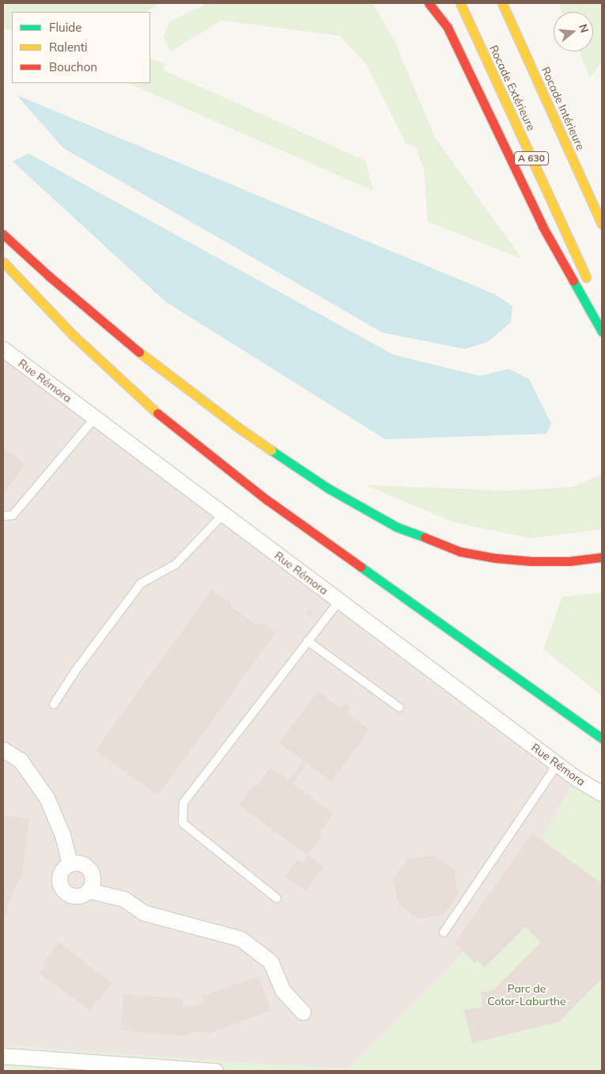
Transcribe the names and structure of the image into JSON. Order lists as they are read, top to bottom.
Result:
{
  "streets": {
    "highway": ["Rocade Extérieure", "Rocade Intérieure", "A 630"],
    "street": ["Rue Rémora"]
  },
  "parks": ["Parc de Cotor-Laburthe"],
  "legend": ["Fluide", "Ralenti", "Bouchon"],
  "north": "right"
}
